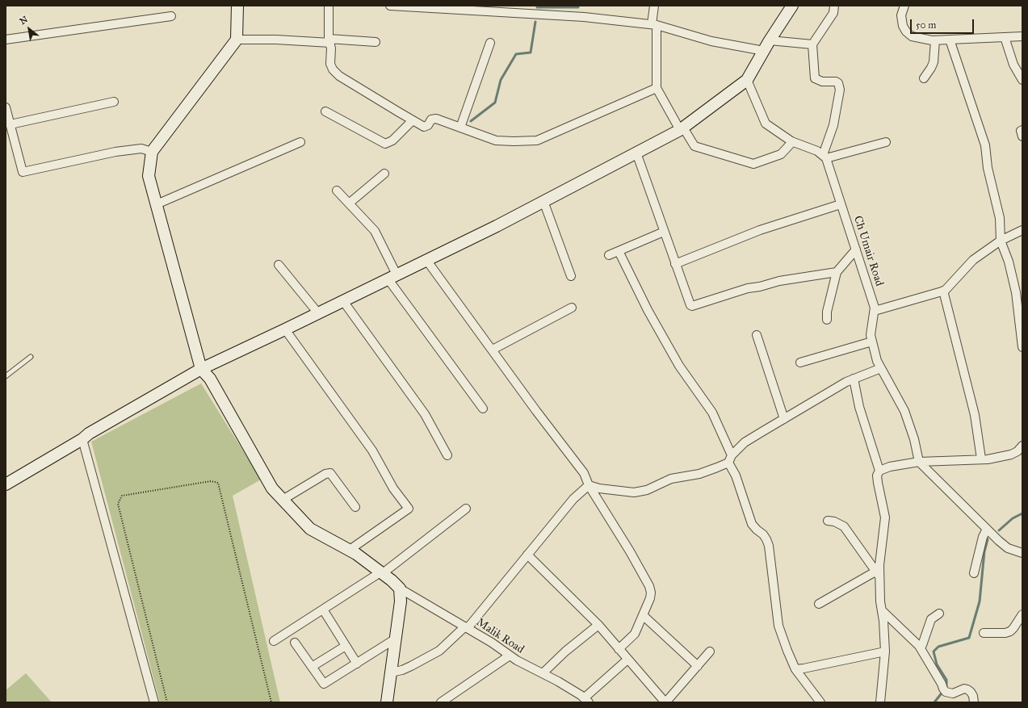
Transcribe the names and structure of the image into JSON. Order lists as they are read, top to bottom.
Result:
{
  "streets": {
    "street": ["Ch Umair Road", "Malik Road"]
  },
  "scale_bar": "50 m",
  "north": "top left"
}
